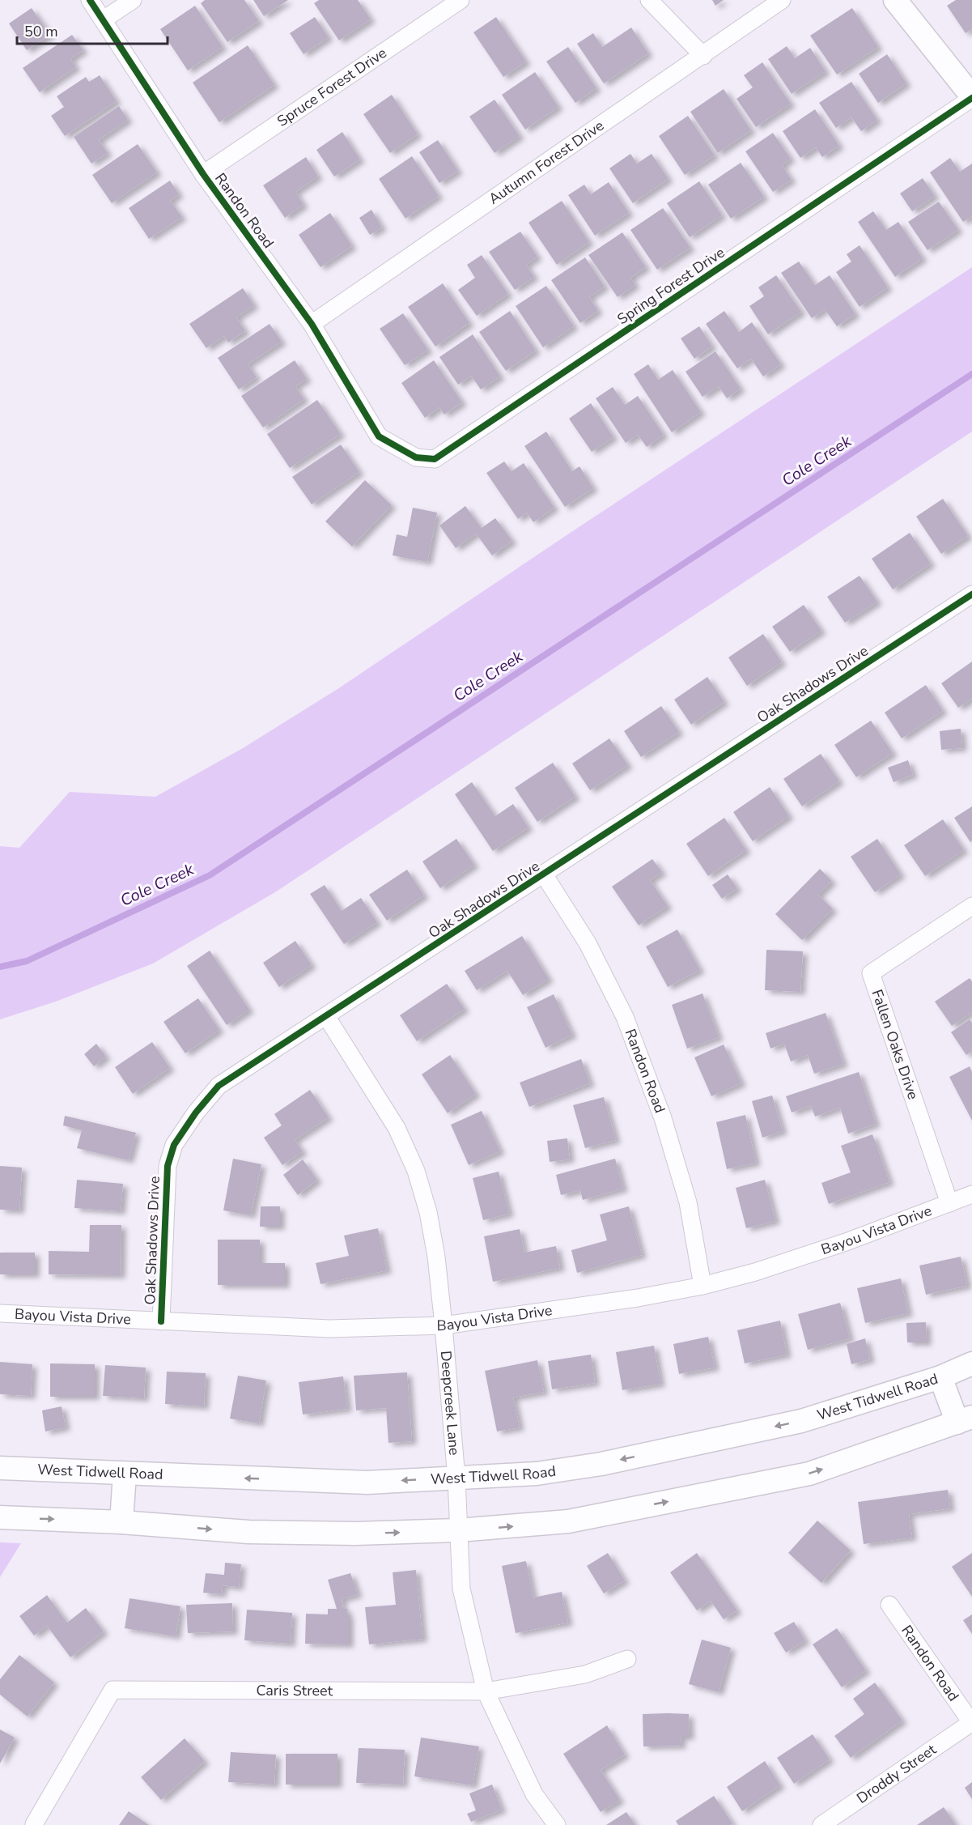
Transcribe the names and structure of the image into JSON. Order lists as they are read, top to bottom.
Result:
{
  "streets": {
    "main road": ["West Tidwell Road"],
    "street": [
      "Spruce Forest Drive",
      "Autumn Forest Drive",
      "Randon Road",
      "Spring Forest Drive",
      "Oak Shadows Drive",
      "Fallen Oaks Drive",
      "Bayou Vista Drive",
      "Deepcreek Lane",
      "Caris Street",
      "Droddy Street"
    ]
  },
  "crossings": [
    ["Spruce Forest Drive", "Randon Road"],
    ["Autumn Forest Drive", "Randon Road"],
    ["Randon Road", "Spring Forest Drive"],
    ["Randon Road", "Oak Shadows Drive"],
    ["Randon Road", "Bayou Vista Drive"],
    ["Randon Road", "Droddy Street"],
    ["Oak Shadows Drive", "Bayou Vista Drive"],
    ["Oak Shadows Drive", "Deepcreek Lane"],
    ["Fallen Oaks Drive", "Bayou Vista Drive"],
    ["Bayou Vista Drive", "Deepcreek Lane"],
    ["West Tidwell Road", "Deepcreek Lane"],
    ["Deepcreek Lane", "Caris Street"]
  ],
  "water": ["Cole Creek"],
  "scale_bar": "50 m"
}
